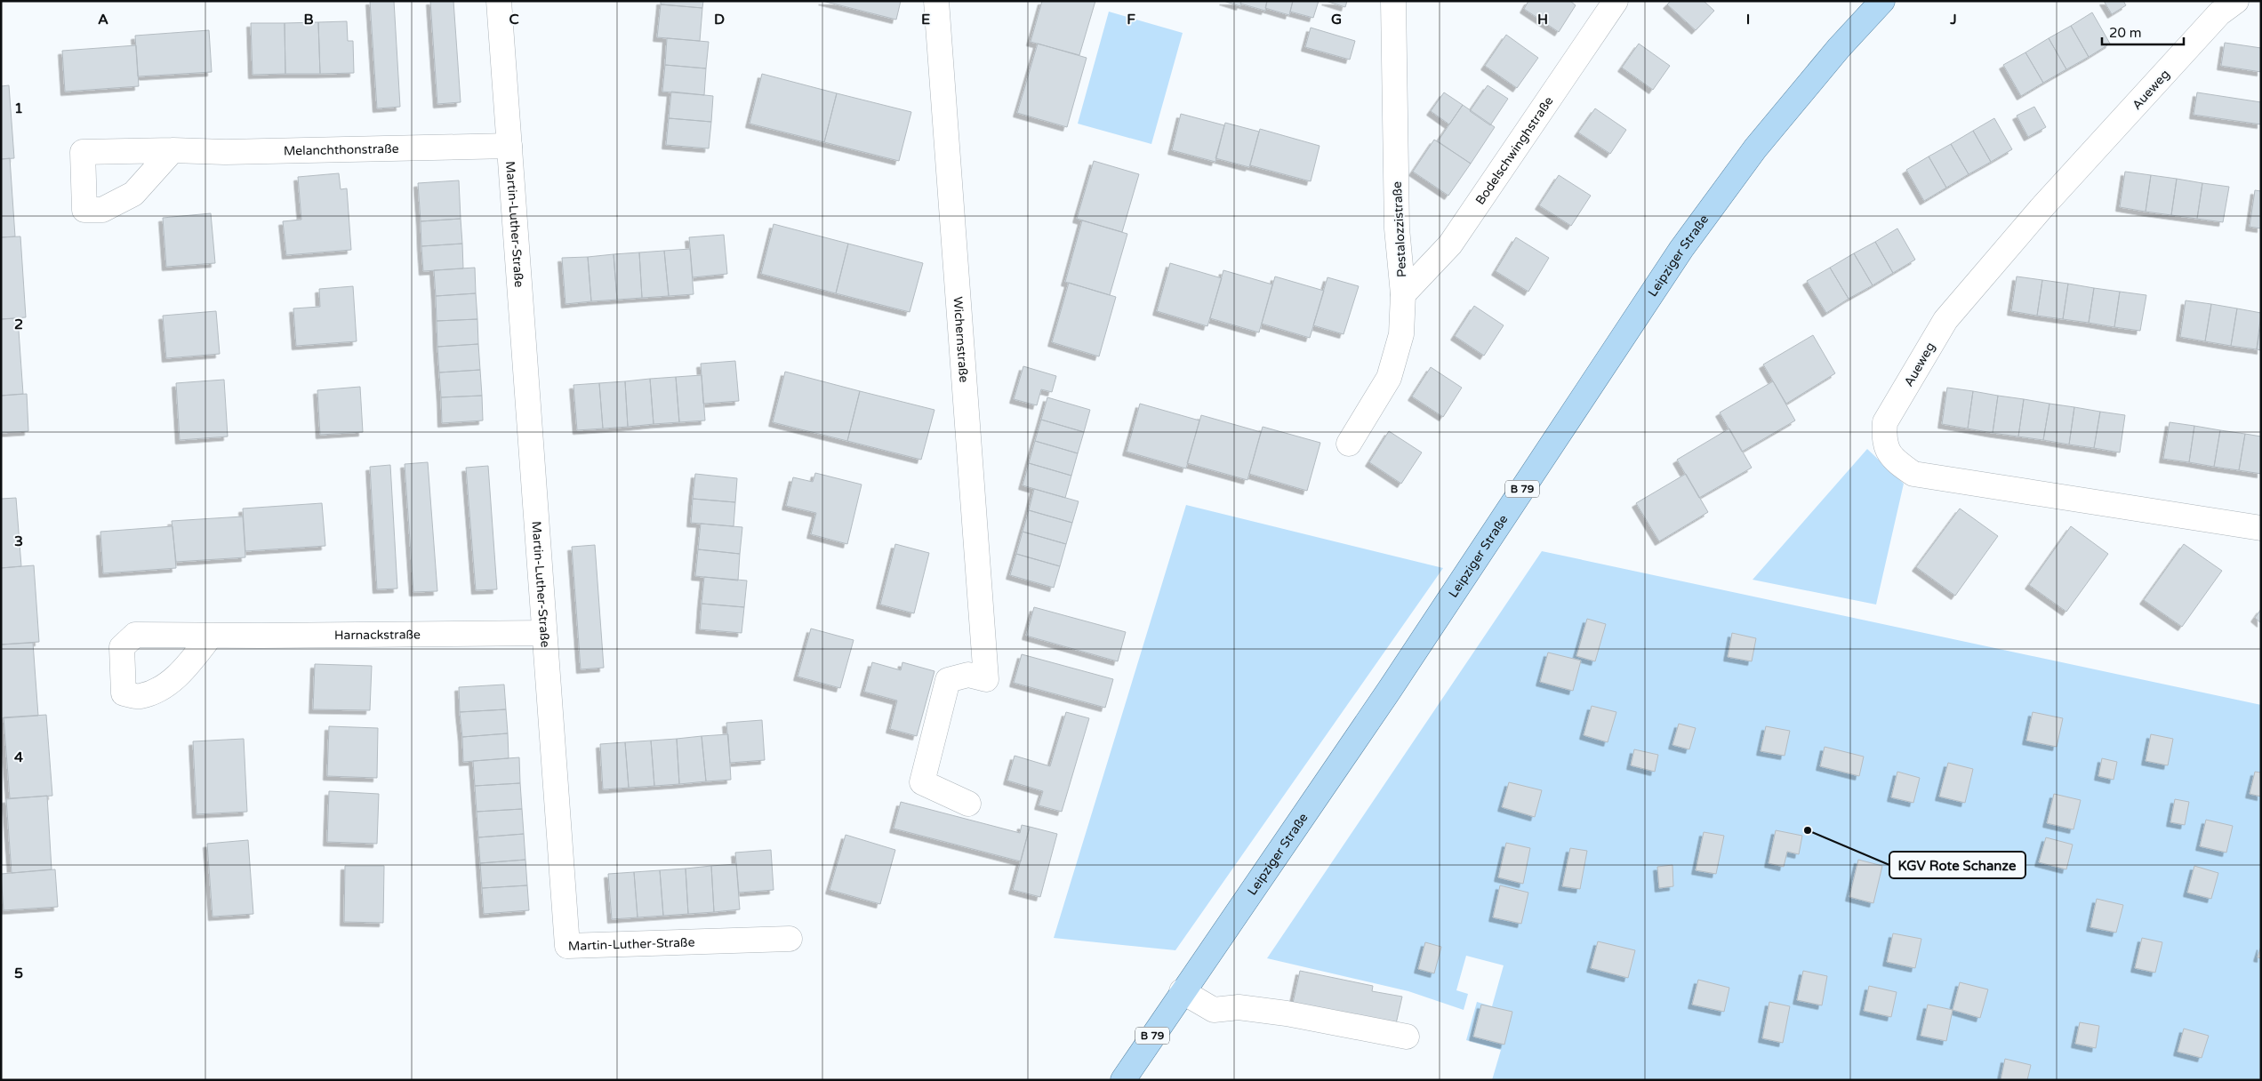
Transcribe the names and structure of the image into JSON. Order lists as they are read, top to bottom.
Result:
{
  "streets": {
    "main road": ["Leipziger Straße", "B 79"],
    "street": [
      "Aueweg",
      "Melanchthonstraße",
      "Bodelschwinghstraße",
      "Martin-Luther-Straße",
      "Pestalozzistraße",
      "Wichernstraße",
      "Harnackstraße"
    ]
  },
  "crossings": [
    ["Melanchthonstraße", "Martin-Luther-Straße"],
    ["Bodelschwinghstraße", "Pestalozzistraße"],
    ["Martin-Luther-Straße", "Harnackstraße"]
  ],
  "places": ["KGV Rote Schanze"],
  "scale_bar": "20 m",
  "grid": {
    "columns": [
      "A",
      "B",
      "C",
      "D",
      "E",
      "F",
      "G",
      "H",
      "I",
      "J"
    ],
    "rows": [
      "1",
      "2",
      "3",
      "4",
      "5"
    ]
  }
}
